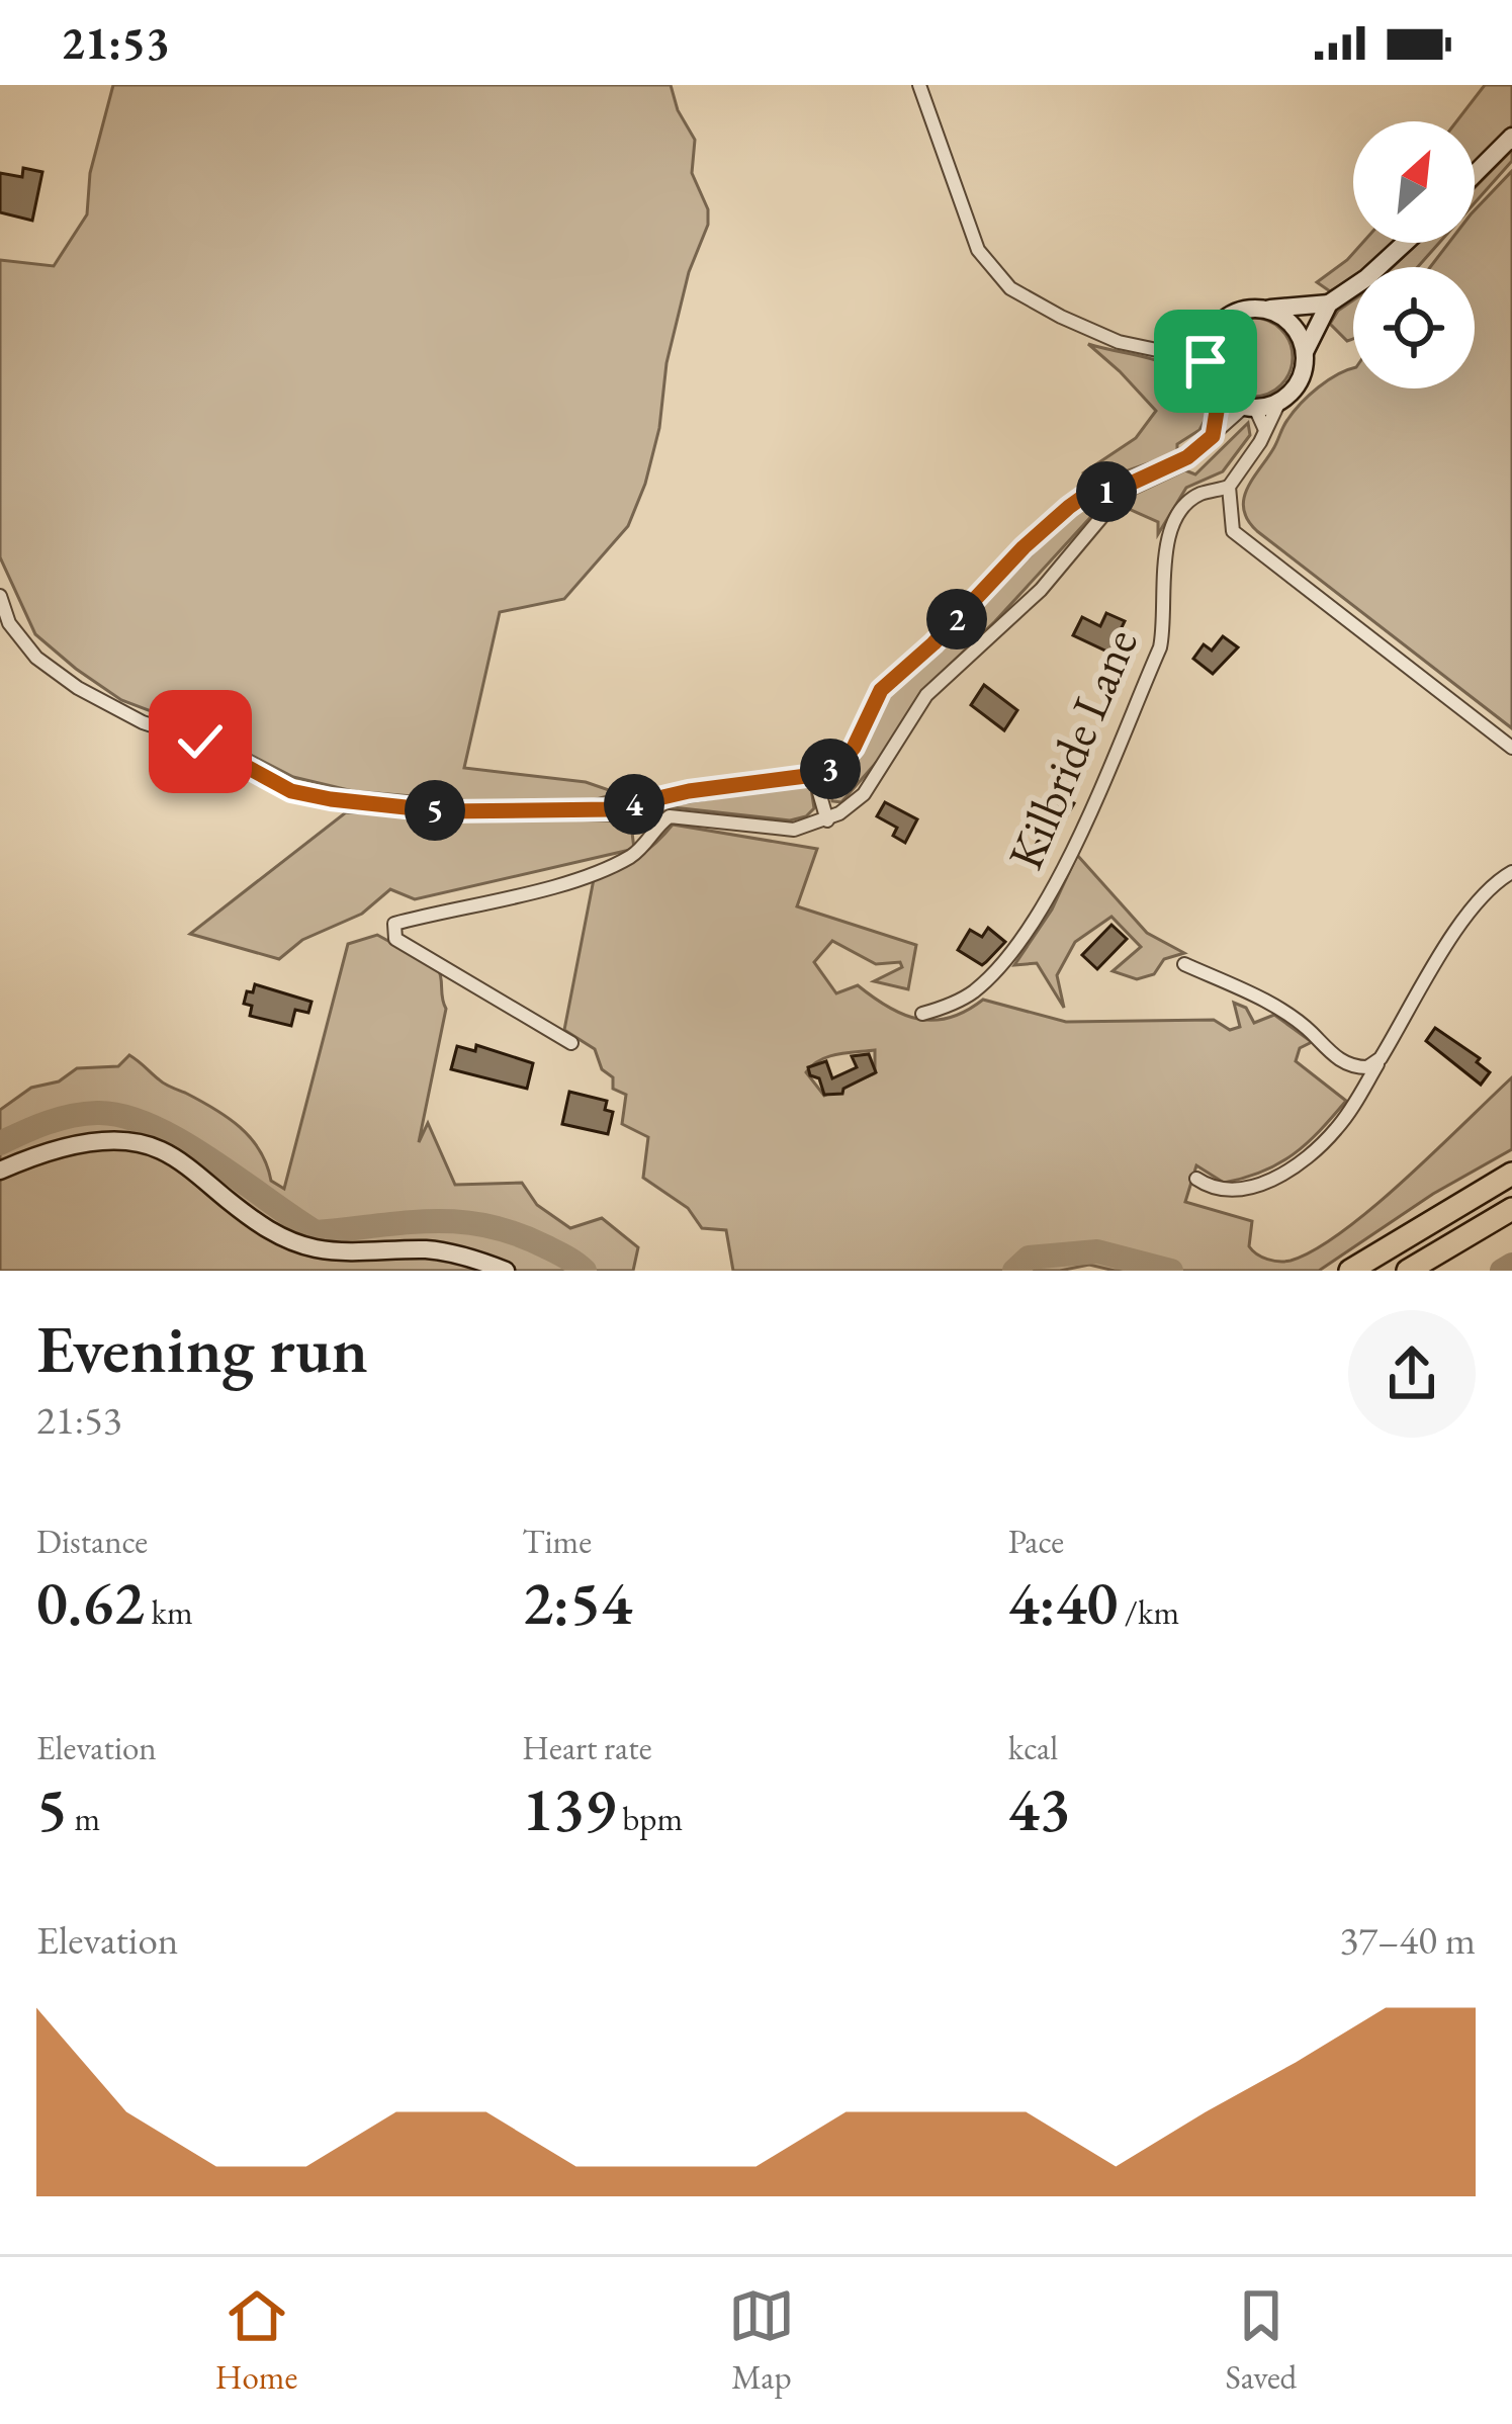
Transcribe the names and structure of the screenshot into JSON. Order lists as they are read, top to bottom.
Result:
{
  "streets": {
    "street": ["Kilbride Lane"]
  },
  "north": "top right",
  "page": {
    "status": "21:53",
    "pins": [
      "1",
      "2",
      "3",
      "4",
      "5"
    ],
    "heading": ["Evening run", "21:53"],
    "stats": [
      ["Distance", "0.62 km"],
      ["Time", "2:54"],
      ["Pace", "4:40 /km"],
      ["Elevation", "5 m"],
      ["Heart rate", "139 bpm"],
      ["kcal", "43"]
    ],
    "chart": ["Elevation", "37–40 m"],
    "tabs": ["Home", "Map", "Saved"]
  }
}
